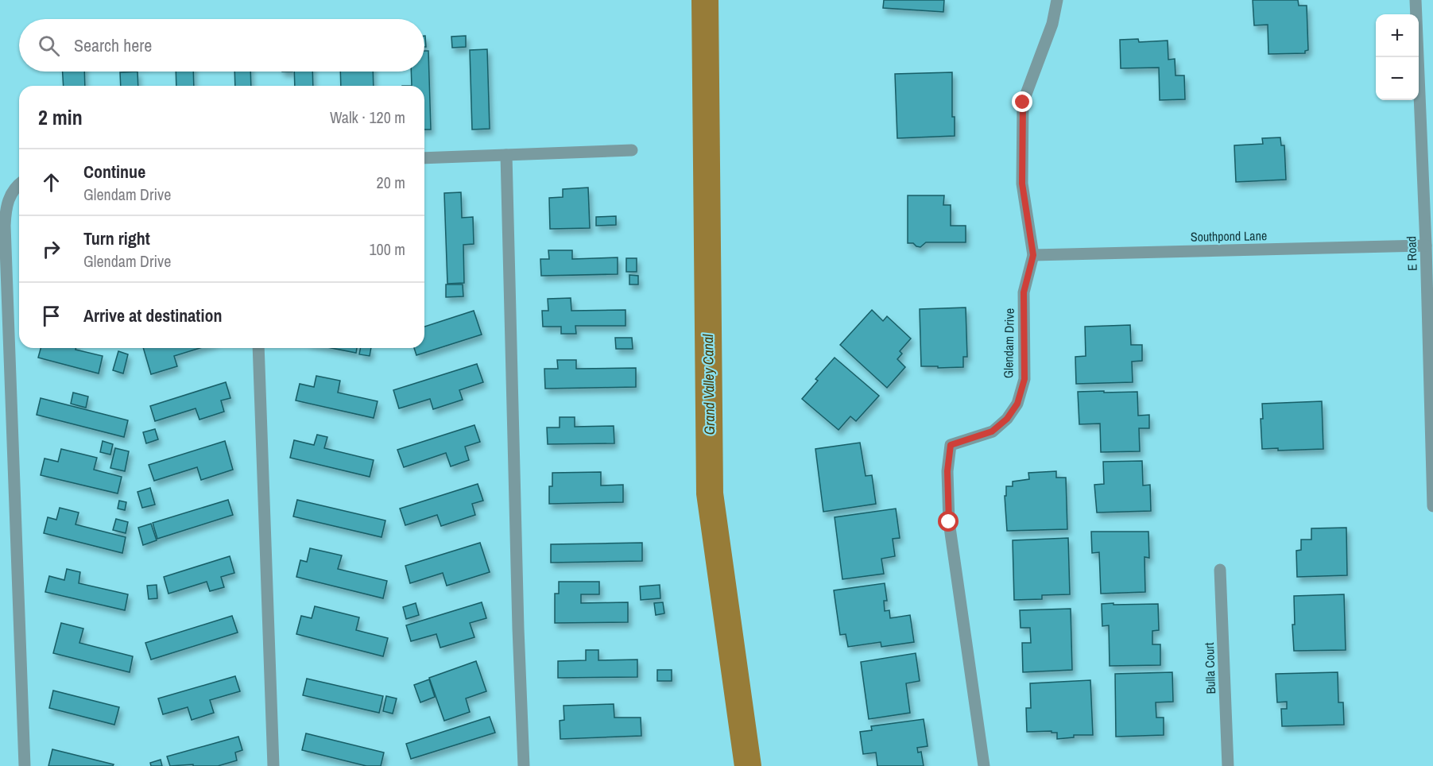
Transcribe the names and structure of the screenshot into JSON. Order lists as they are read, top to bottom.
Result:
{
  "streets": {
    "street": [
      "Southpond Lane",
      "E Road",
      "Glendam Drive",
      "Bulla Court"
    ]
  },
  "crossings": [
    ["Southpond Lane", "E Road"],
    ["Southpond Lane", "Glendam Drive"]
  ],
  "water": ["Grand Valley Canal"],
  "page": {
    "map_buttons": ["+", "−"],
    "search": "Search here",
    "heading": ["2 min", "Walk · 120 m"],
    "list": [
      ["Continue", "Glendam Drive", "20 m"],
      ["Turn right", "Glendam Drive", "100 m"],
      "Arrive at destination"
    ]
  }
}
